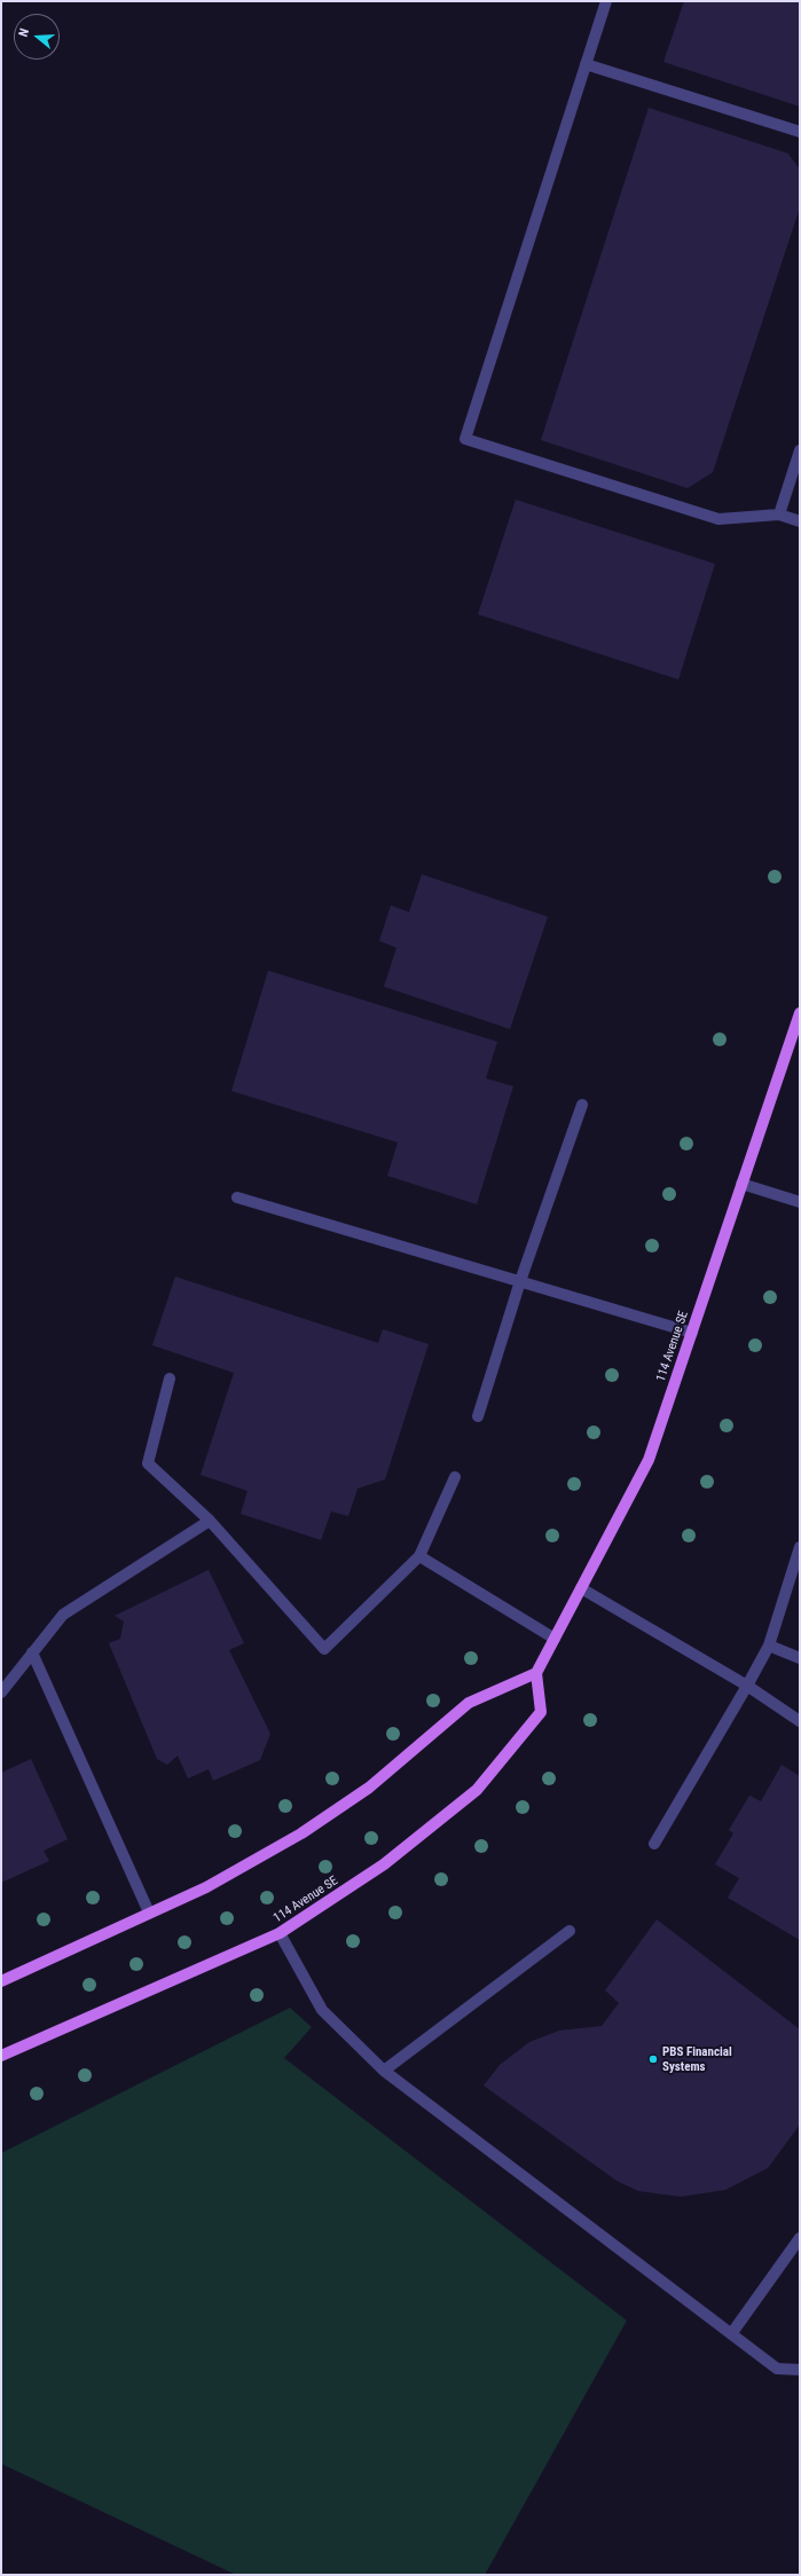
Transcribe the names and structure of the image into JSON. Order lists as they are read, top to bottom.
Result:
{
  "streets": {
    "main road": ["114 Avenue SE"]
  },
  "places": ["PBS Financial Systems"],
  "north": "left"
}
